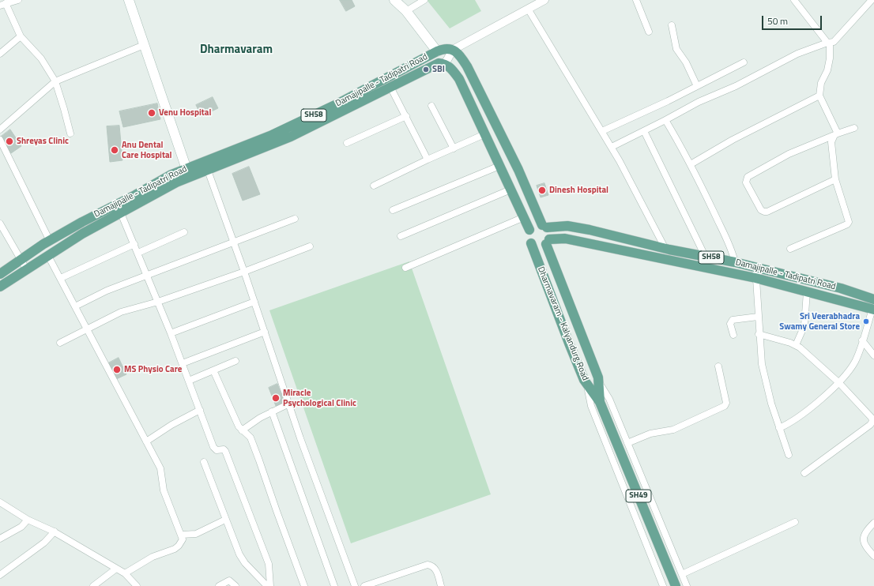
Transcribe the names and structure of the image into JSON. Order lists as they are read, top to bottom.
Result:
{
  "streets": {
    "main road": [
      "Damajipalle - Tadipatri Road",
      "SH58",
      "Dharmavaram - Kalyandurg Road",
      "SH49"
    ]
  },
  "crossings": [
    ["Damajipalle - Tadipatri Road", "Dharmavaram - Kalyandurg Road"]
  ],
  "districts": ["Dharmavaram"],
  "places": [
    "SBI",
    "Venu Hospital",
    "Shreyas Clinic",
    "Anu Dental Care Hospital",
    "Dinesh Hospital",
    "Sri Veerabhadra Swamy General Store",
    "MS Physio Care",
    "Miracle Psychological Clinic"
  ],
  "scale_bar": "50 m"
}
